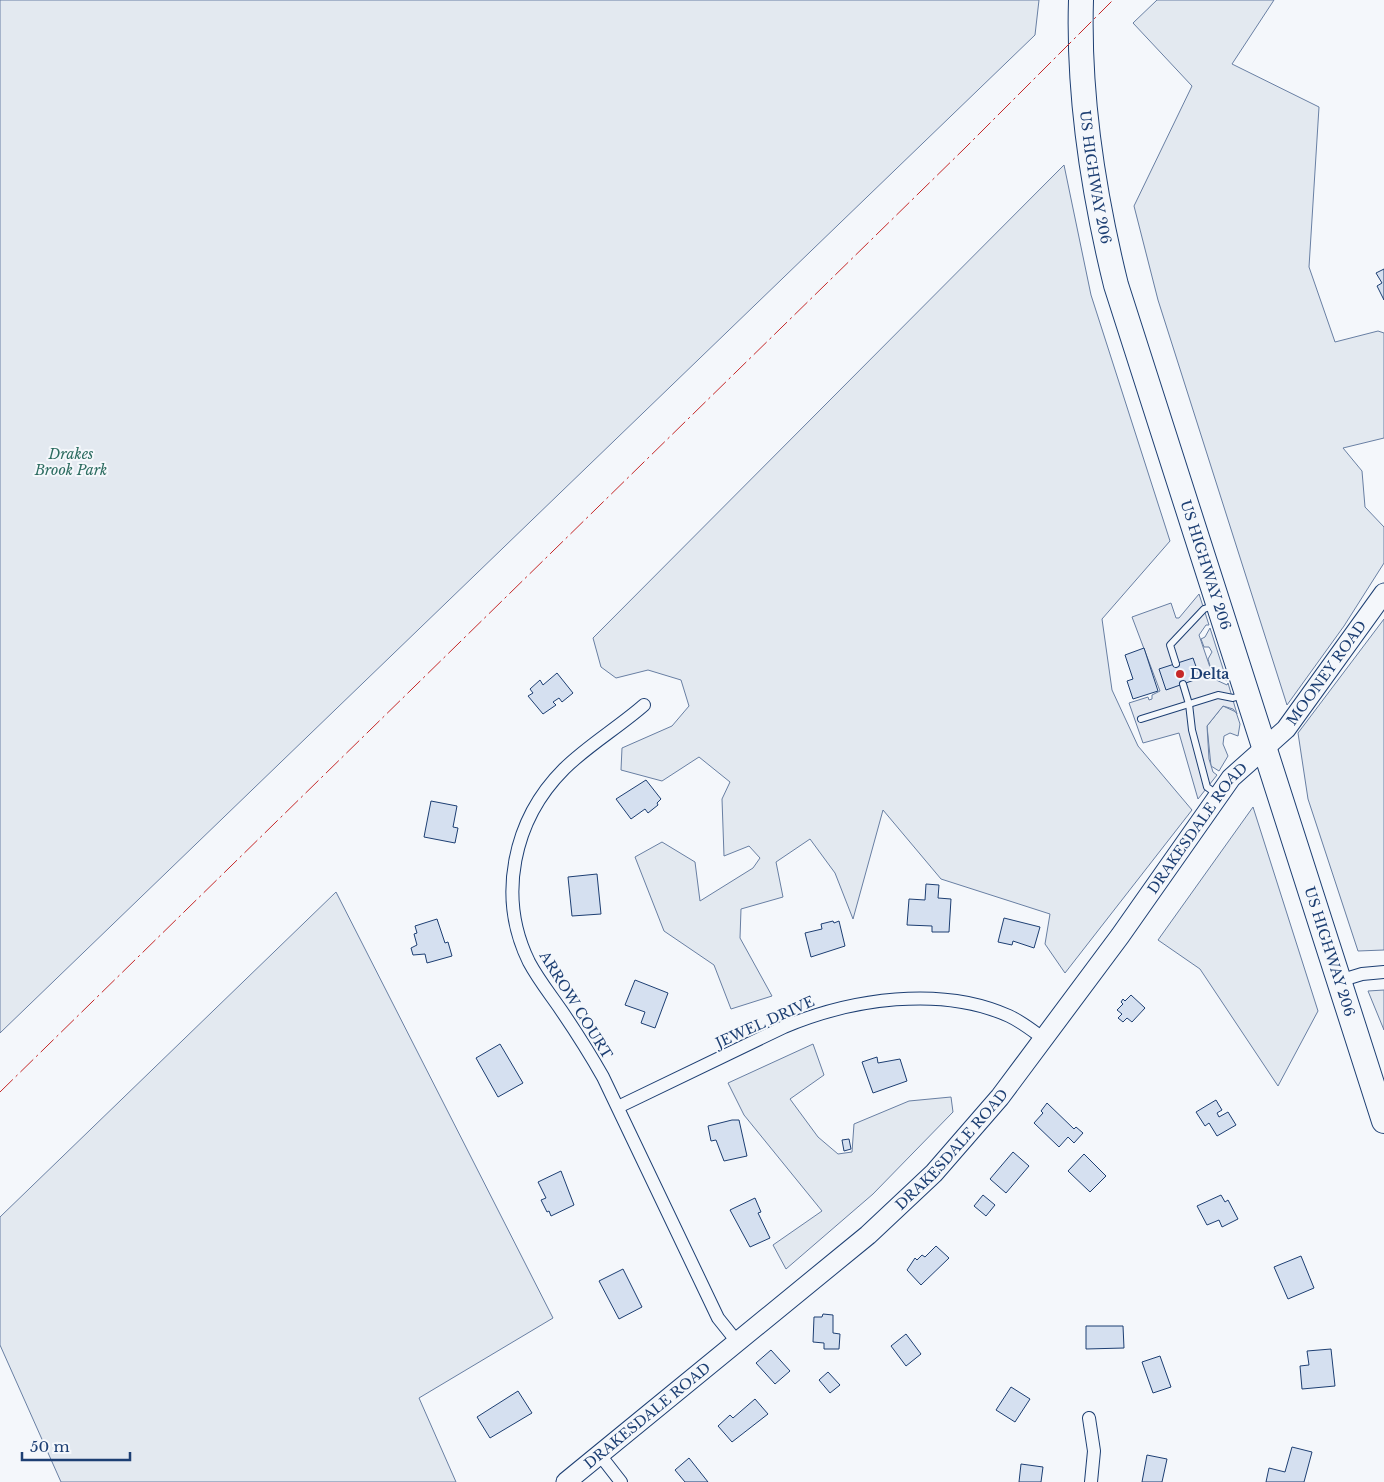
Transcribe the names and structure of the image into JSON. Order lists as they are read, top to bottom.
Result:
{
  "streets": {
    "highway": ["US HIGHWAY 206"],
    "main road": ["MOONEY ROAD", "DRAKESDALE ROAD"],
    "street": ["ARROW COURT", "JEWEL DRIVE"]
  },
  "crossings": [
    ["US HIGHWAY 206", "MOONEY ROAD"],
    ["US HIGHWAY 206", "DRAKESDALE ROAD"],
    ["MOONEY ROAD", "DRAKESDALE ROAD"],
    ["DRAKESDALE ROAD", "ARROW COURT"],
    ["DRAKESDALE ROAD", "JEWEL DRIVE"],
    ["ARROW COURT", "JEWEL DRIVE"]
  ],
  "parks": ["Drakes Brook Park"],
  "places": ["Delta"],
  "scale_bar": "50 m"
}
